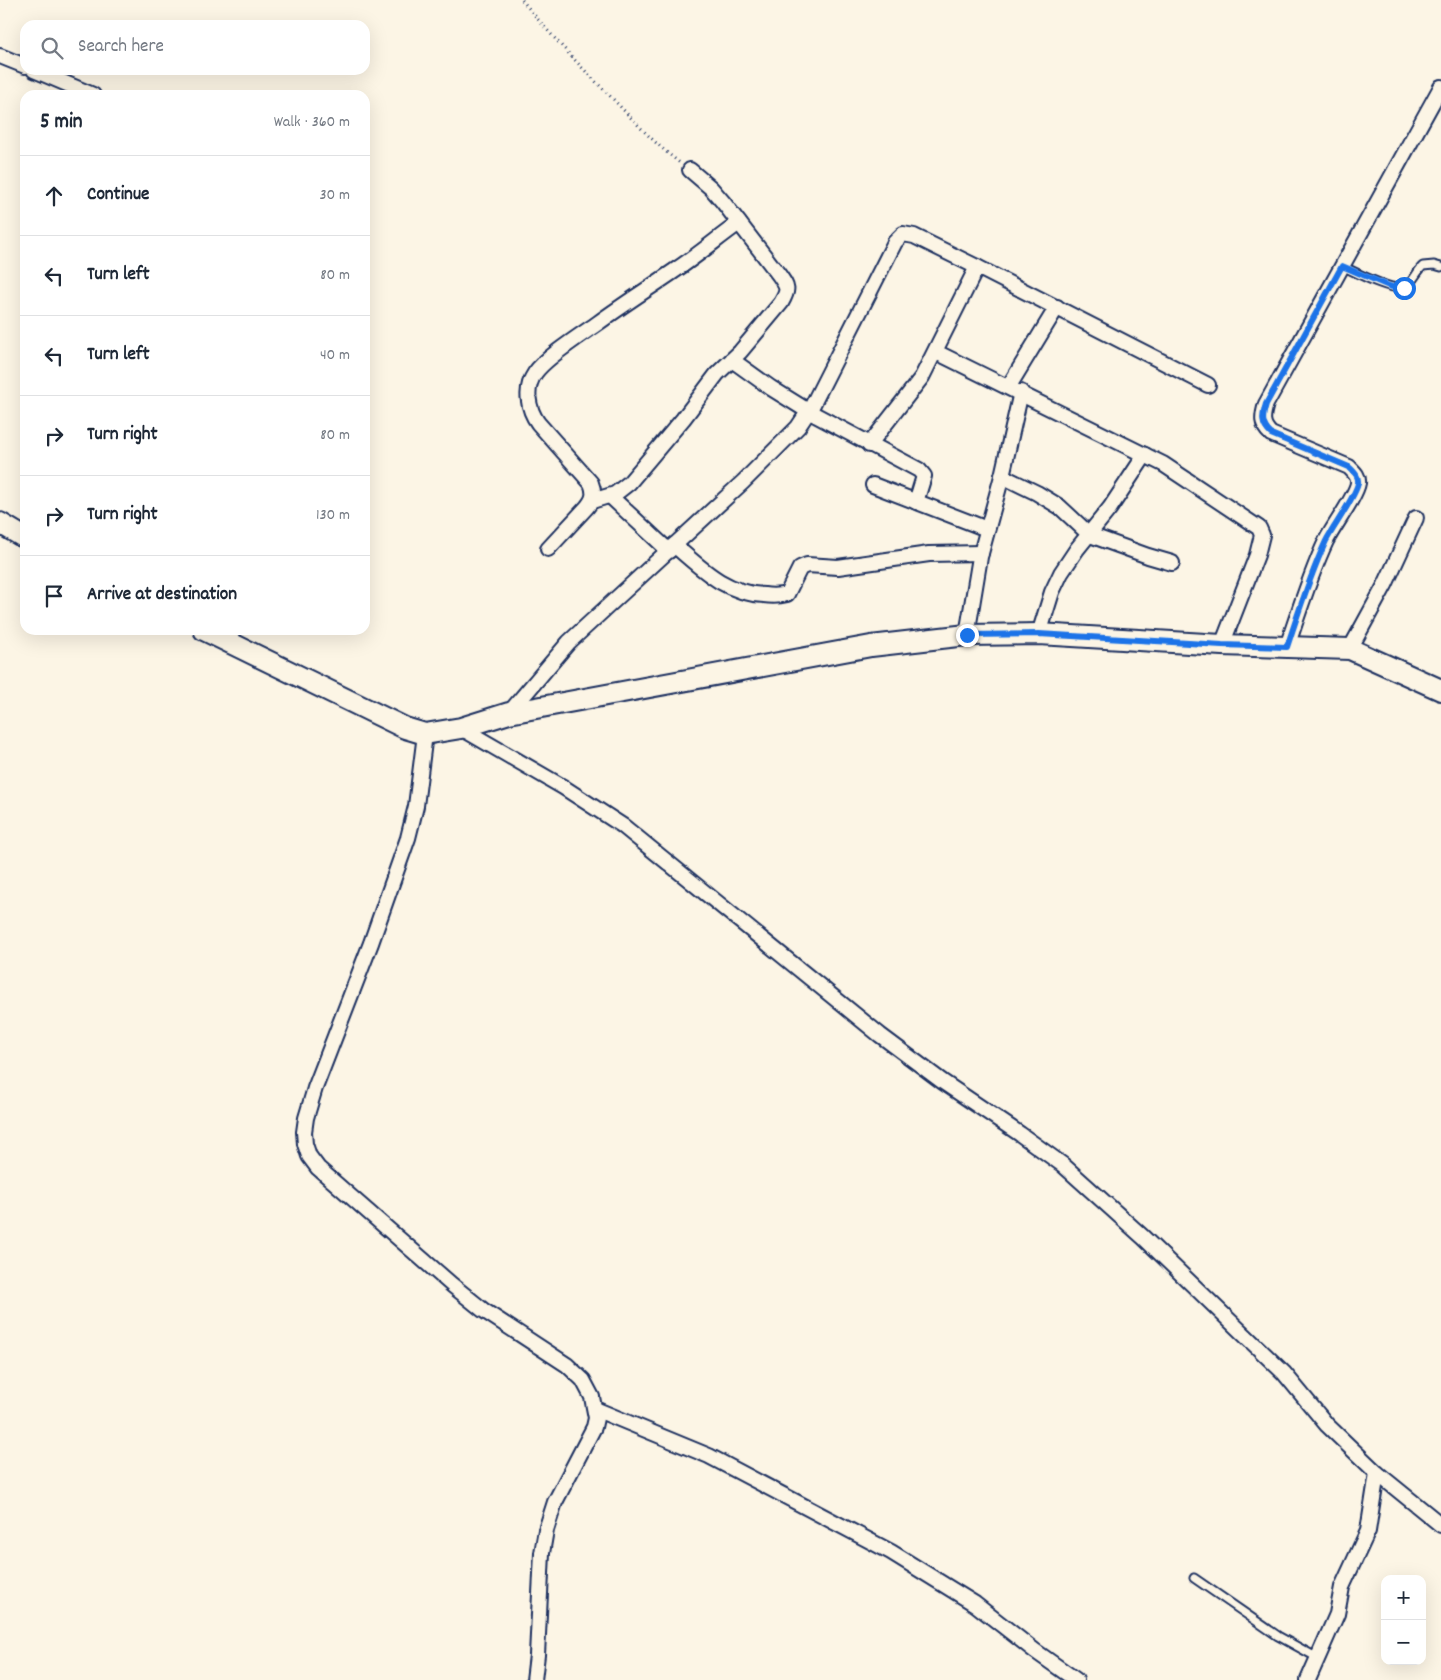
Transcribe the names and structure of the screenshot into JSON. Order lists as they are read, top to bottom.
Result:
{
  "page": {
    "search": "Search here",
    "heading": ["5 min", "Walk · 360 m"],
    "list": [
      ["Continue", "30 m"],
      ["Turn left", "80 m"],
      ["Turn left", "40 m"],
      ["Turn right", "80 m"],
      ["Turn right", "130 m"],
      "Arrive at destination"
    ],
    "map_buttons": ["+", "−"]
  }
}
